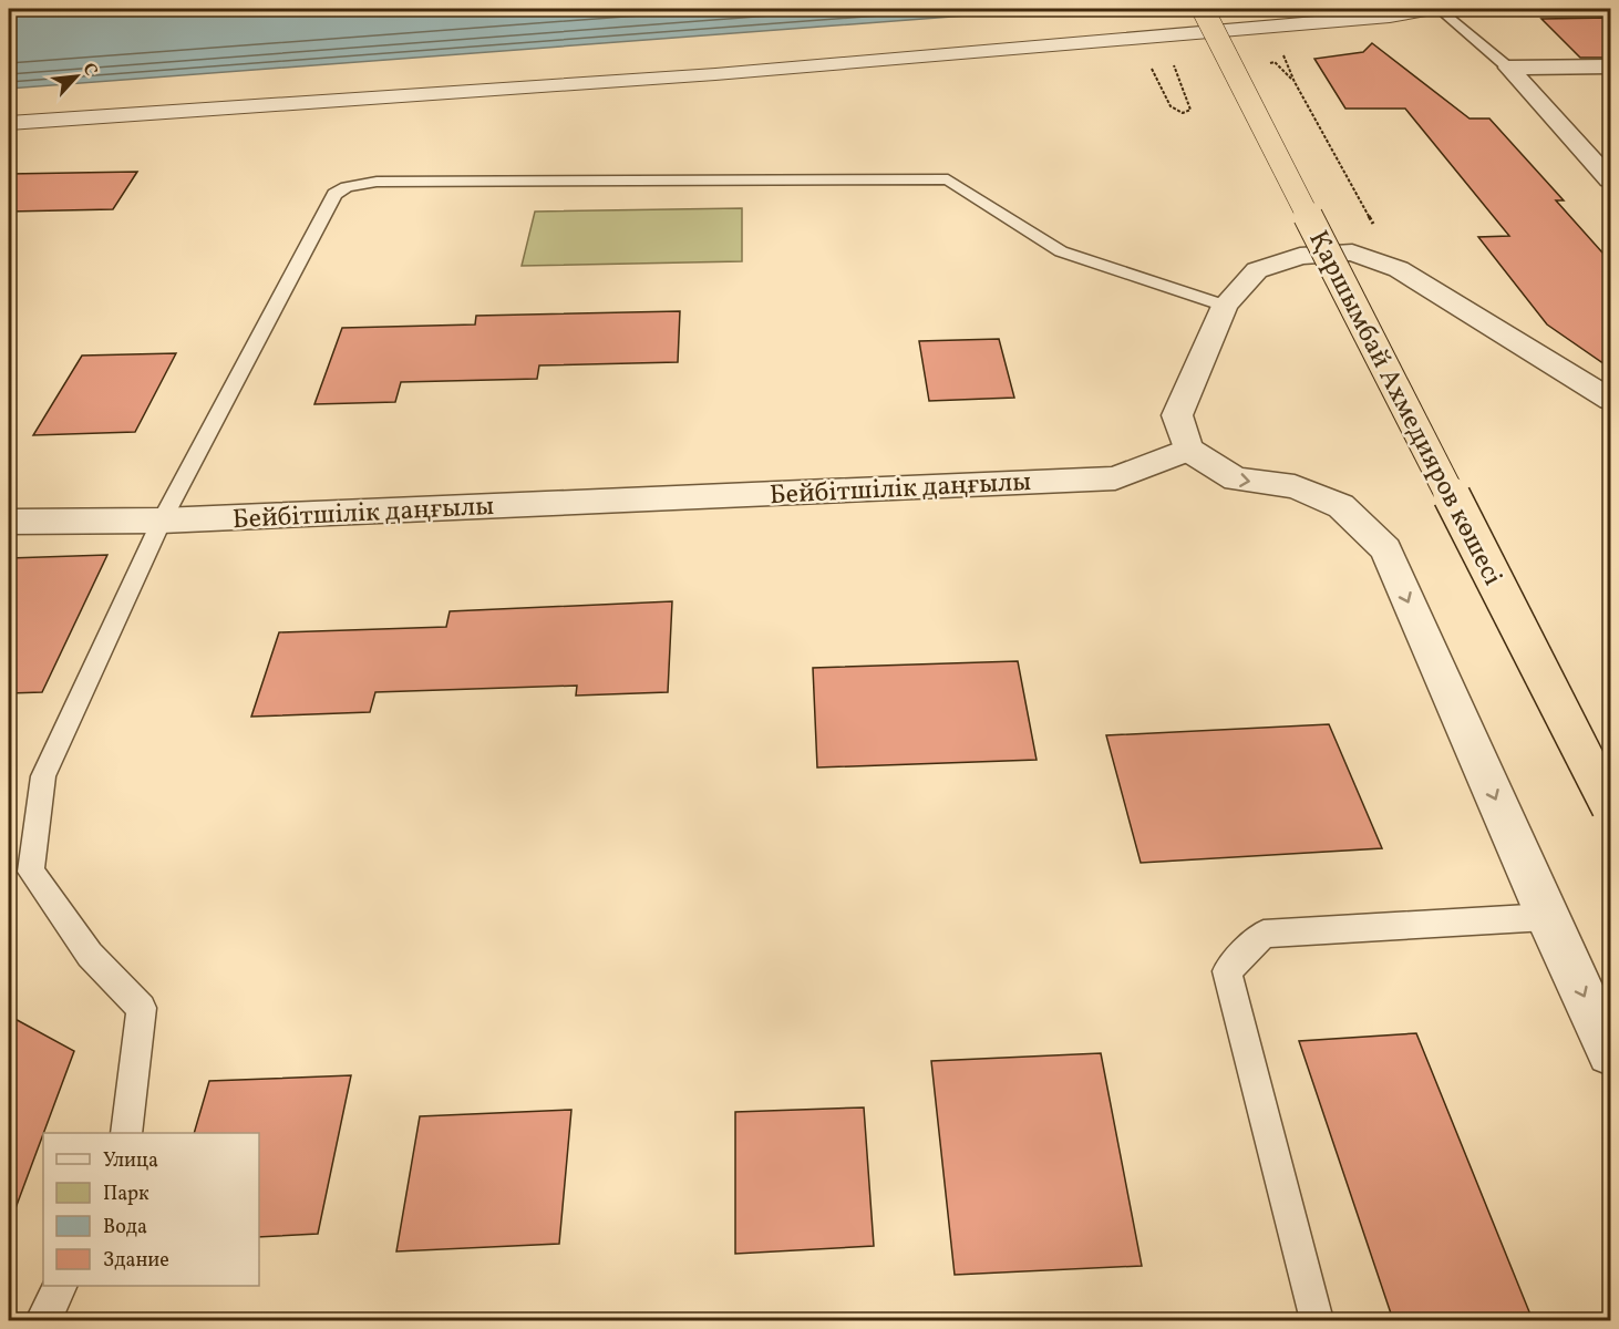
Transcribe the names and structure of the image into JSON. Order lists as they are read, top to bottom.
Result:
{
  "streets": {
    "main road": ["Қаршымбай Ахмедияров көшесі"],
    "street": ["Бейбітшілік даңғылы"]
  },
  "legend": [
    "Улица",
    "Парк",
    "Вода",
    "Здание"
  ],
  "north": "top right"
}
